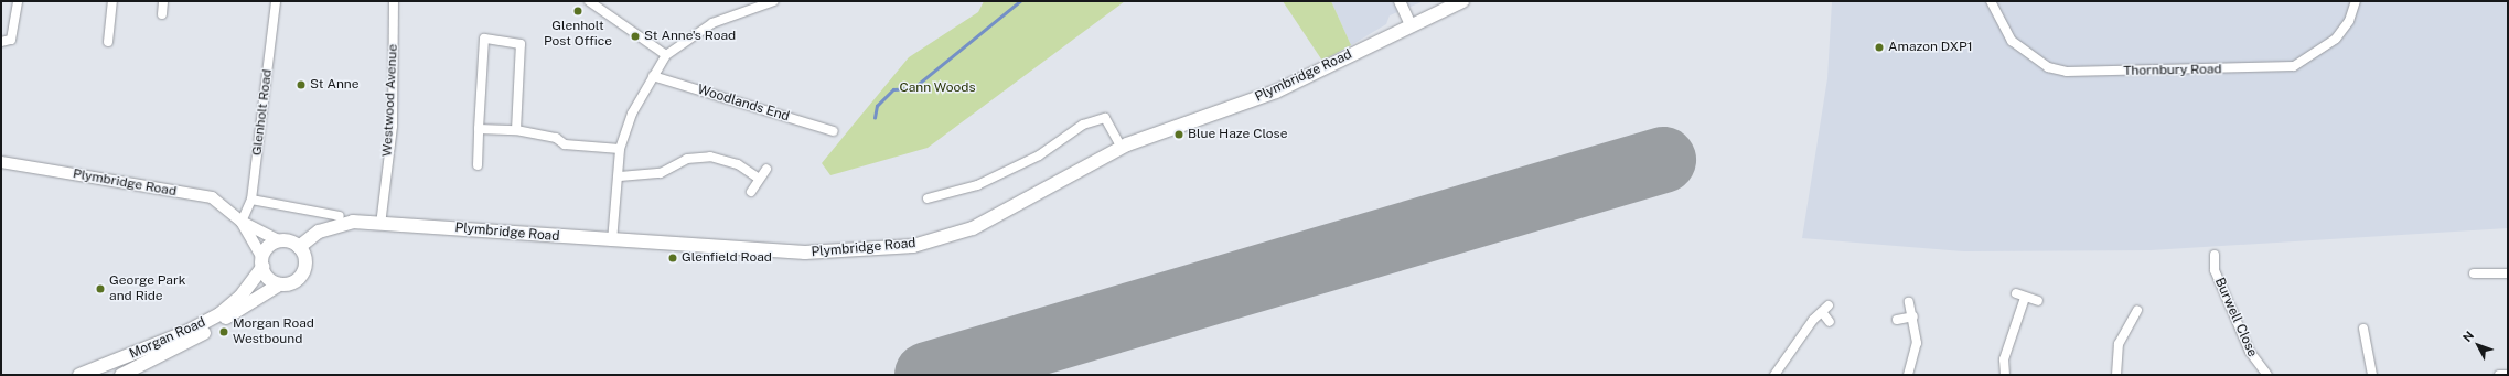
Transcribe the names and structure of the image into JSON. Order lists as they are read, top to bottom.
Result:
{
  "streets": {
    "main road": ["Plymbridge Road", "Morgan Road"],
    "street": [
      "Thornbury Road",
      "Westwood Avenue",
      "Woodlands End",
      "Glenholt Road",
      "Burwell Close"
    ]
  },
  "crossings": [
    ["Plymbridge Road", "Westwood Avenue"],
    ["Plymbridge Road", "Glenholt Road"],
    ["Plymbridge Road", "Morgan Road"]
  ],
  "parks": ["Cann Woods"],
  "places": [
    "Glenholt Post Office",
    "St Anne's Road",
    "Amazon DXP1",
    "St Anne",
    "Blue Haze Close",
    "Glenfield Road",
    "George Park and Ride",
    "Morgan Road Westbound"
  ],
  "north": "top left"
}
